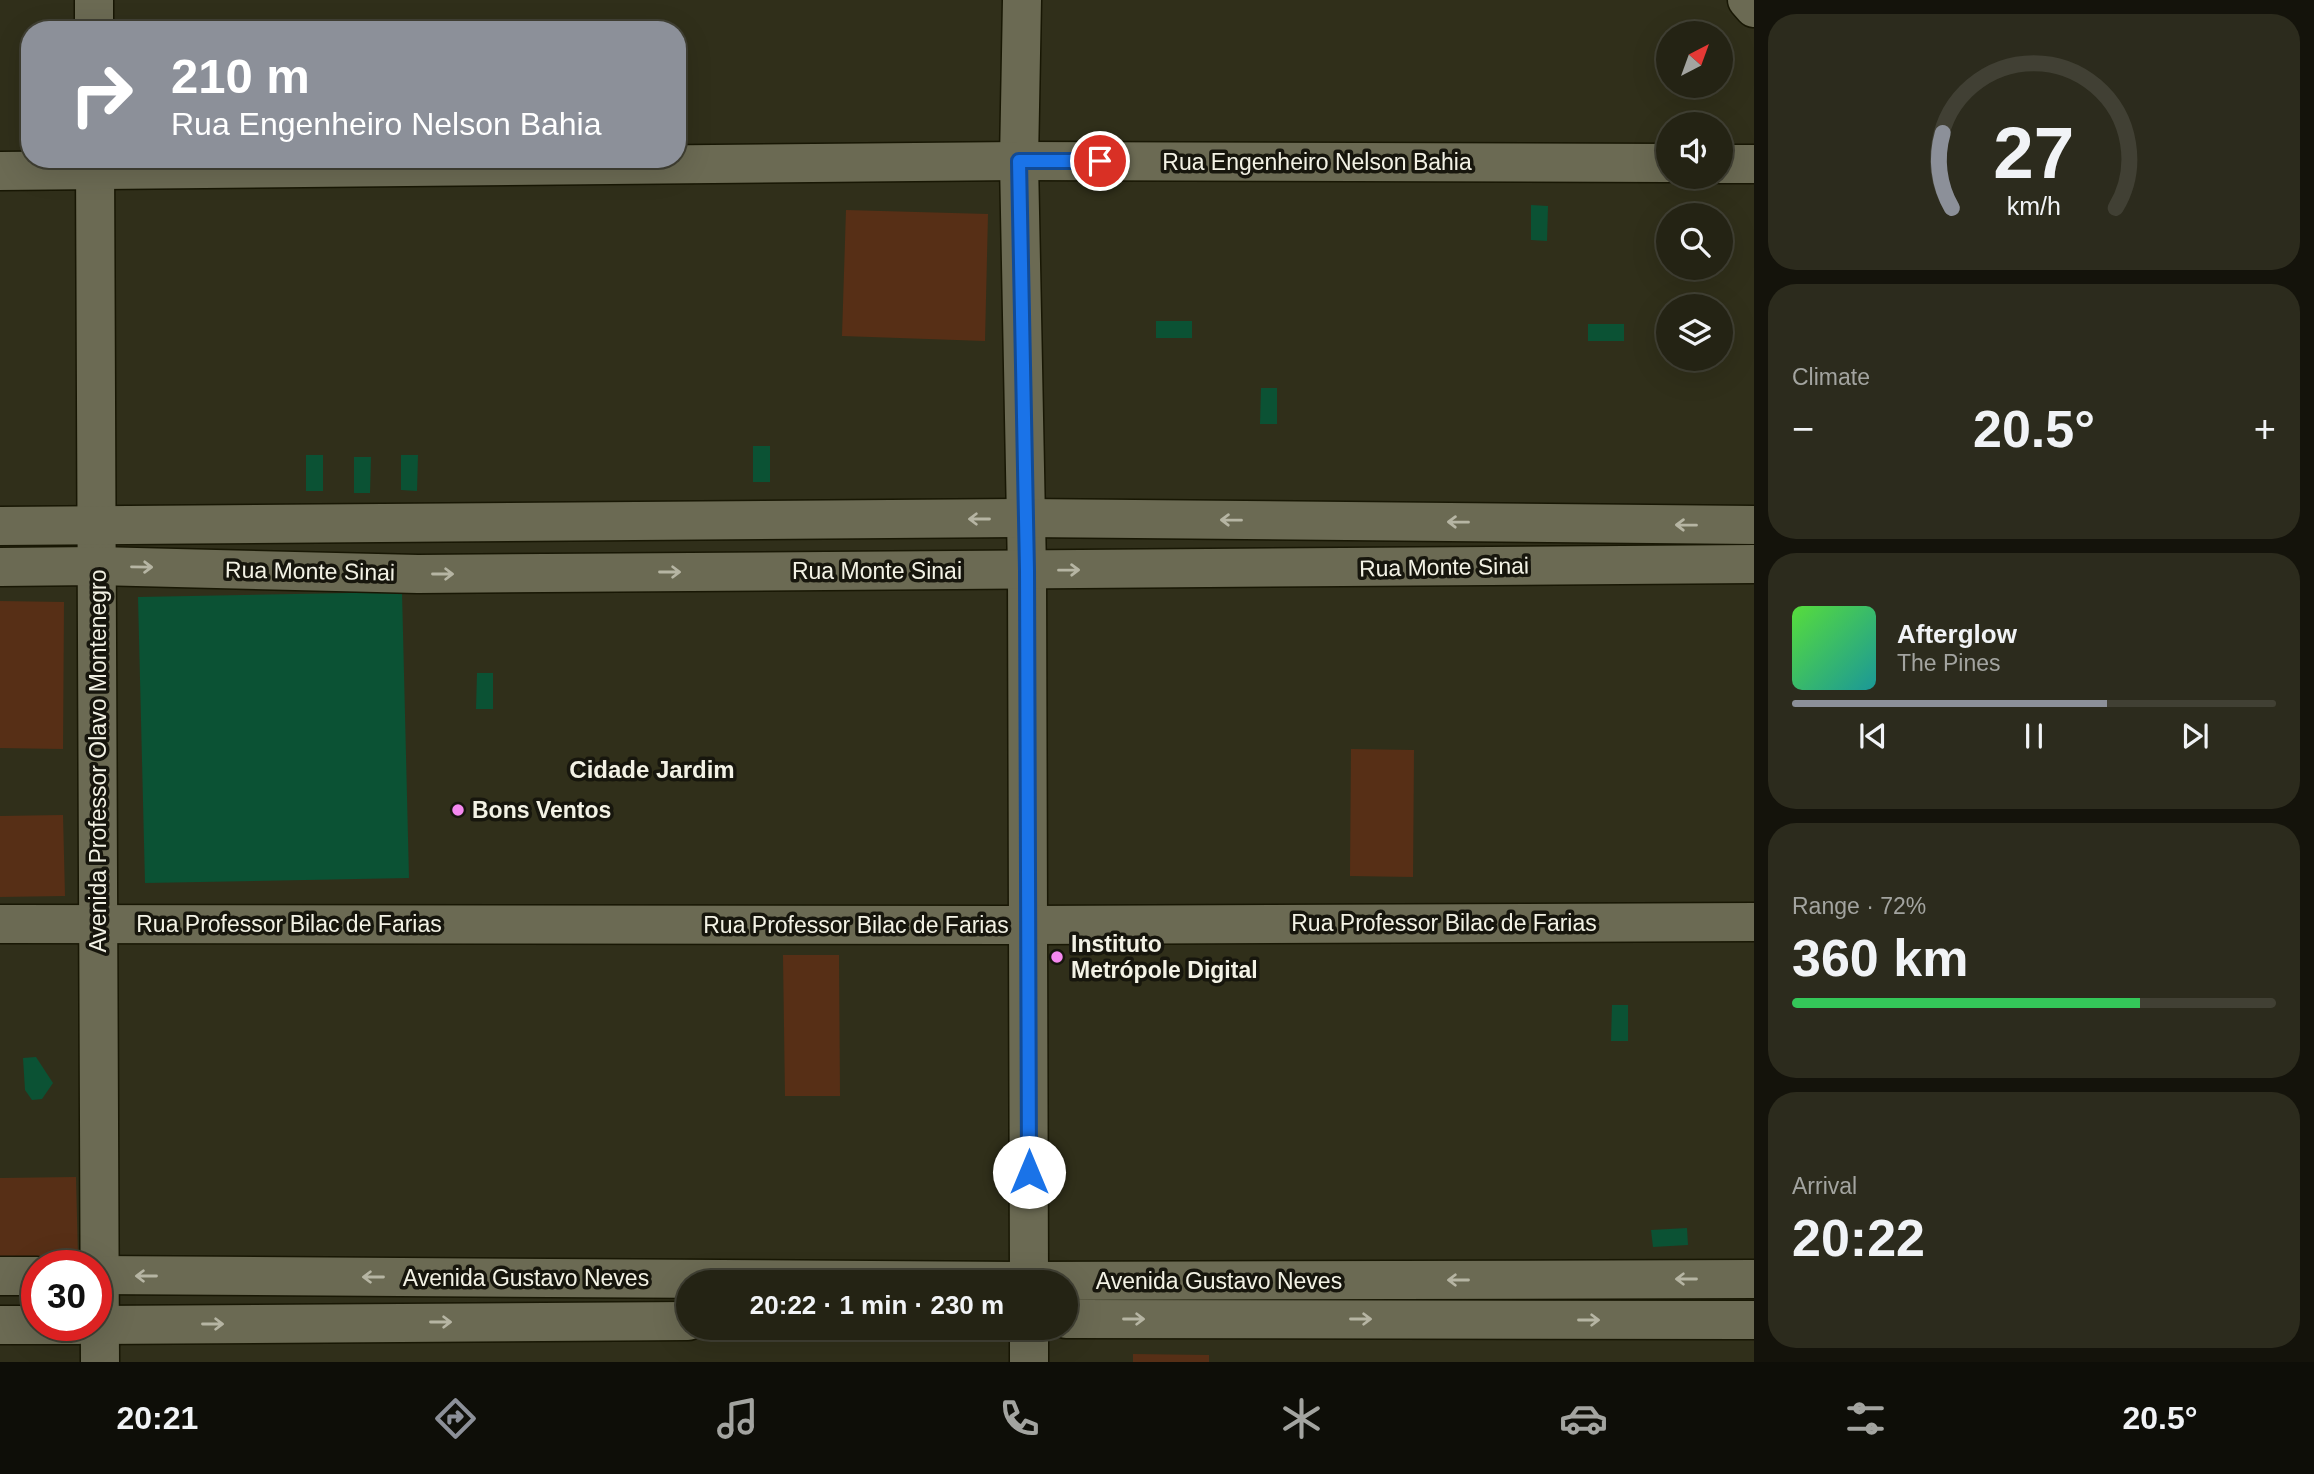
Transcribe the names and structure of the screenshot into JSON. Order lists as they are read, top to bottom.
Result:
{
  "streets": {
    "street": [
      "Rua Engenheiro Nelson Bahia",
      "Rua Monte Sinai",
      "Avenida Professor Olavo Montenegro",
      "Rua Professor Bilac de Farias",
      "Avenida Gustavo Neves"
    ]
  },
  "crossings": [
    ["Rua Monte Sinai", "Avenida Professor Olavo Montenegro"],
    ["Avenida Professor Olavo Montenegro", "Rua Professor Bilac de Farias"]
  ],
  "districts": ["Cidade Jardim"],
  "places": ["Bons Ventos", "Instituto Metrópole Digital"],
  "north": "top right",
  "page": {
    "turn": ["210 m", "Rua Engenheiro Nelson Bahia"],
    "tile": [
      "Climate",
      ["Range · 72%", "360 km"],
      ["Arrival", "20:22"]
    ],
    "heat": ["−", "20.5°", "+"],
    "song": ["Afterglow", "The Pines"],
    "limit": "30",
    "trip": "20:22 · 1 min · 230 m",
    "tabs": ["20:21", "20.5°"],
    "gauge": ["27", "km/h"]
  }
}
